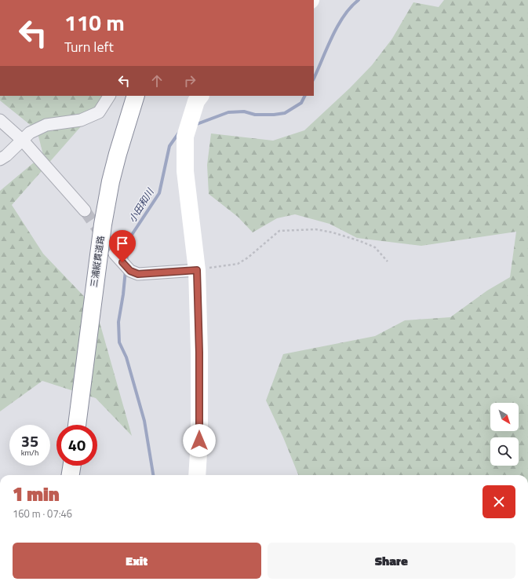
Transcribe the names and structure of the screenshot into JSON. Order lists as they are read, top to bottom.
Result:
{
  "streets": {
    "main road": ["三浦縦貫道路"]
  },
  "water": ["小田和川"],
  "north": "bottom right",
  "page": {
    "turn": ["110 m", "Turn left"],
    "speed": "35 km/h",
    "limit": "40",
    "heading": ["1 min", "160 m · 07:46"],
    "buttons": ["Exit", "Share"]
  }
}
